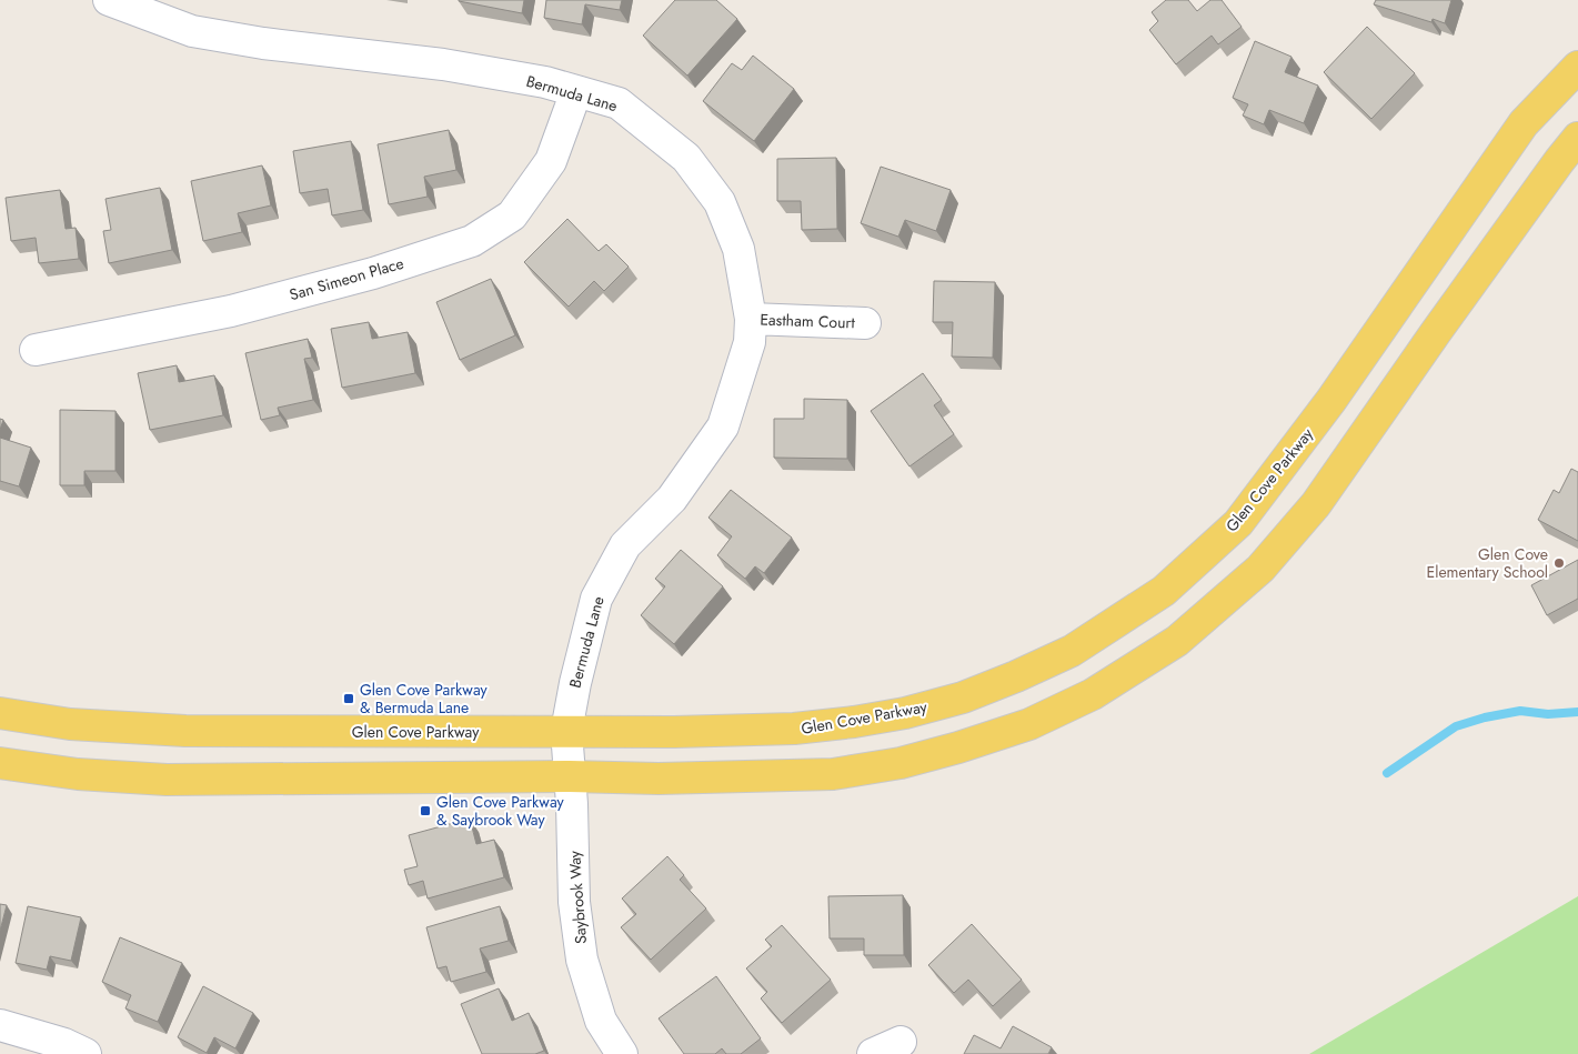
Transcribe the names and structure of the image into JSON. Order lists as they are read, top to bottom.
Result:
{
  "streets": {
    "main road": ["Glen Cove Parkway"],
    "street": [
      "Bermuda Lane",
      "San Simeon Place",
      "Eastham Court",
      "Saybrook Way"
    ]
  },
  "crossings": [
    ["Bermuda Lane", "San Simeon Place"],
    ["Bermuda Lane", "Eastham Court"],
    ["Bermuda Lane", "Glen Cove Parkway"],
    ["Bermuda Lane", "Saybrook Way"],
    ["Glen Cove Parkway", "Saybrook Way"]
  ],
  "places": {
    "other": ["Glen Cove Elementary School"],
    "transit": ["Glen Cove Parkway & Bermuda Lane", "Glen Cove Parkway & Saybrook Way"]
  }
}
